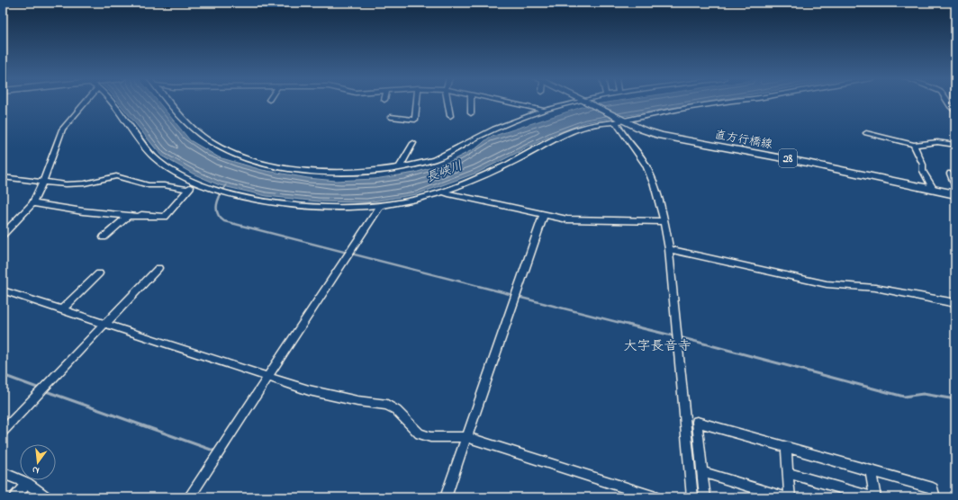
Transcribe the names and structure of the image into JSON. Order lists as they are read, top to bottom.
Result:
{
  "streets": {
    "main road": ["直方行橋線", "28"]
  },
  "districts": ["大字長音寺"],
  "water": ["長峡川"],
  "north": "bottom"
}
